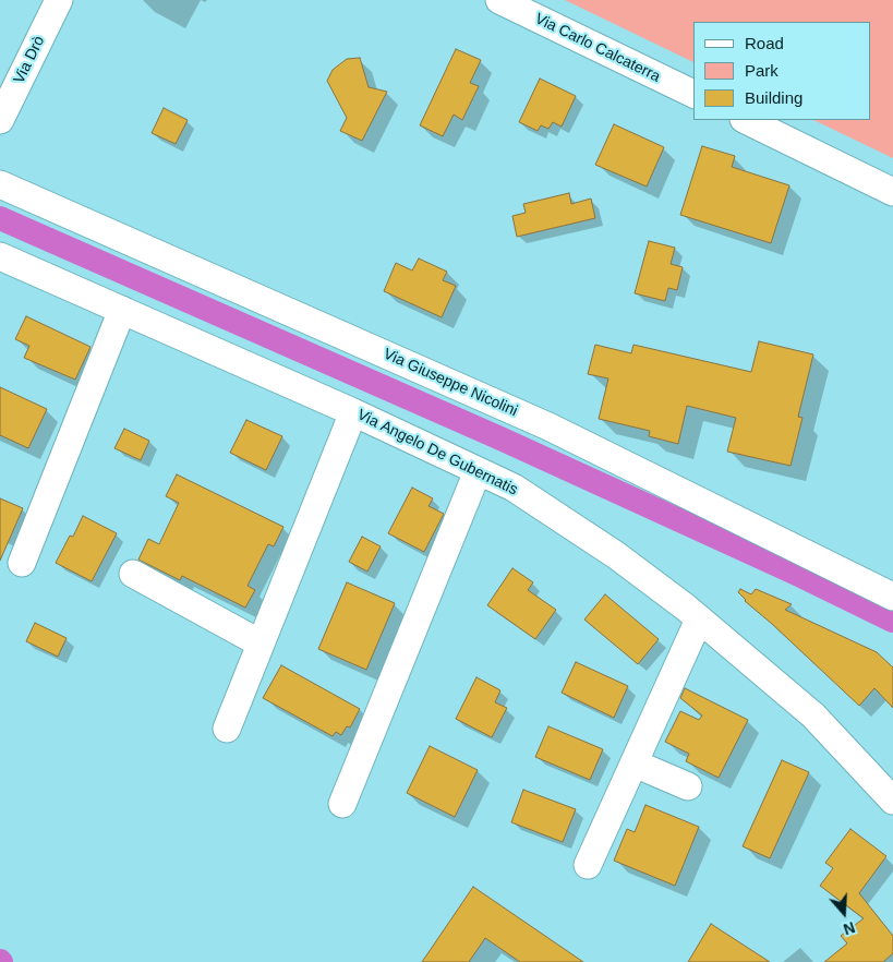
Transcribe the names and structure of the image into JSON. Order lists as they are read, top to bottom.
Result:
{
  "streets": {
    "street": [
      "Via Carlo Calcaterra",
      "Via Drò",
      "Via Giuseppe Nicolini",
      "Via Angelo De Gubernatis"
    ]
  },
  "legend": ["Road", "Park", "Building"],
  "north": "bottom"
}
